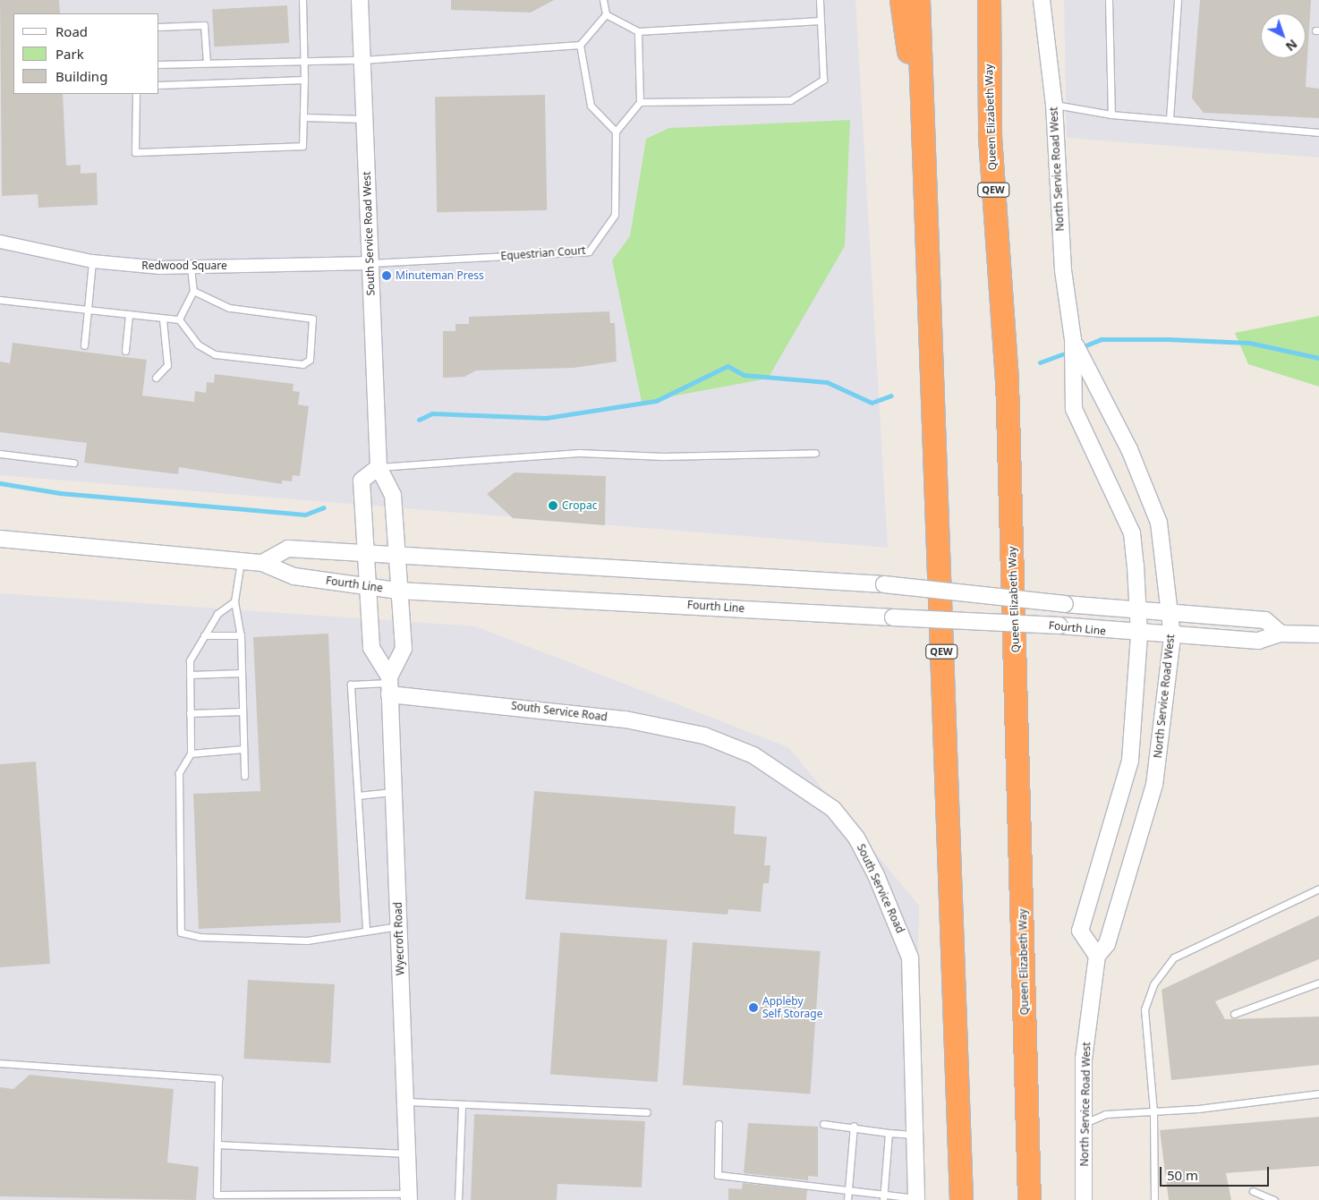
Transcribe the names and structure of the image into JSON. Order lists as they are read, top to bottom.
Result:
{
  "streets": {
    "highway": ["Queen Elizabeth Way", "QEW"],
    "street": [
      "North Service Road West",
      "South Service Road West",
      "Redwood Square",
      "Fourth Line",
      "South Service Road",
      "Wyecroft Road"
    ],
    "lane": ["Equestrian Court"]
  },
  "crossings": [
    ["North Service Road West", "Fourth Line"],
    ["South Service Road West", "Equestrian Court"],
    ["South Service Road West", "Redwood Square"],
    ["South Service Road West", "Fourth Line"],
    ["South Service Road West", "Wyecroft Road"],
    ["Equestrian Court", "Redwood Square"],
    ["Fourth Line", "Wyecroft Road"],
    ["South Service Road", "Wyecroft Road"]
  ],
  "places": ["Minuteman Press", "Cropac", "Appleby Self Storage"],
  "legend": ["Road", "Park", "Building"],
  "scale_bar": "50 m",
  "north": "bottom right"
}
